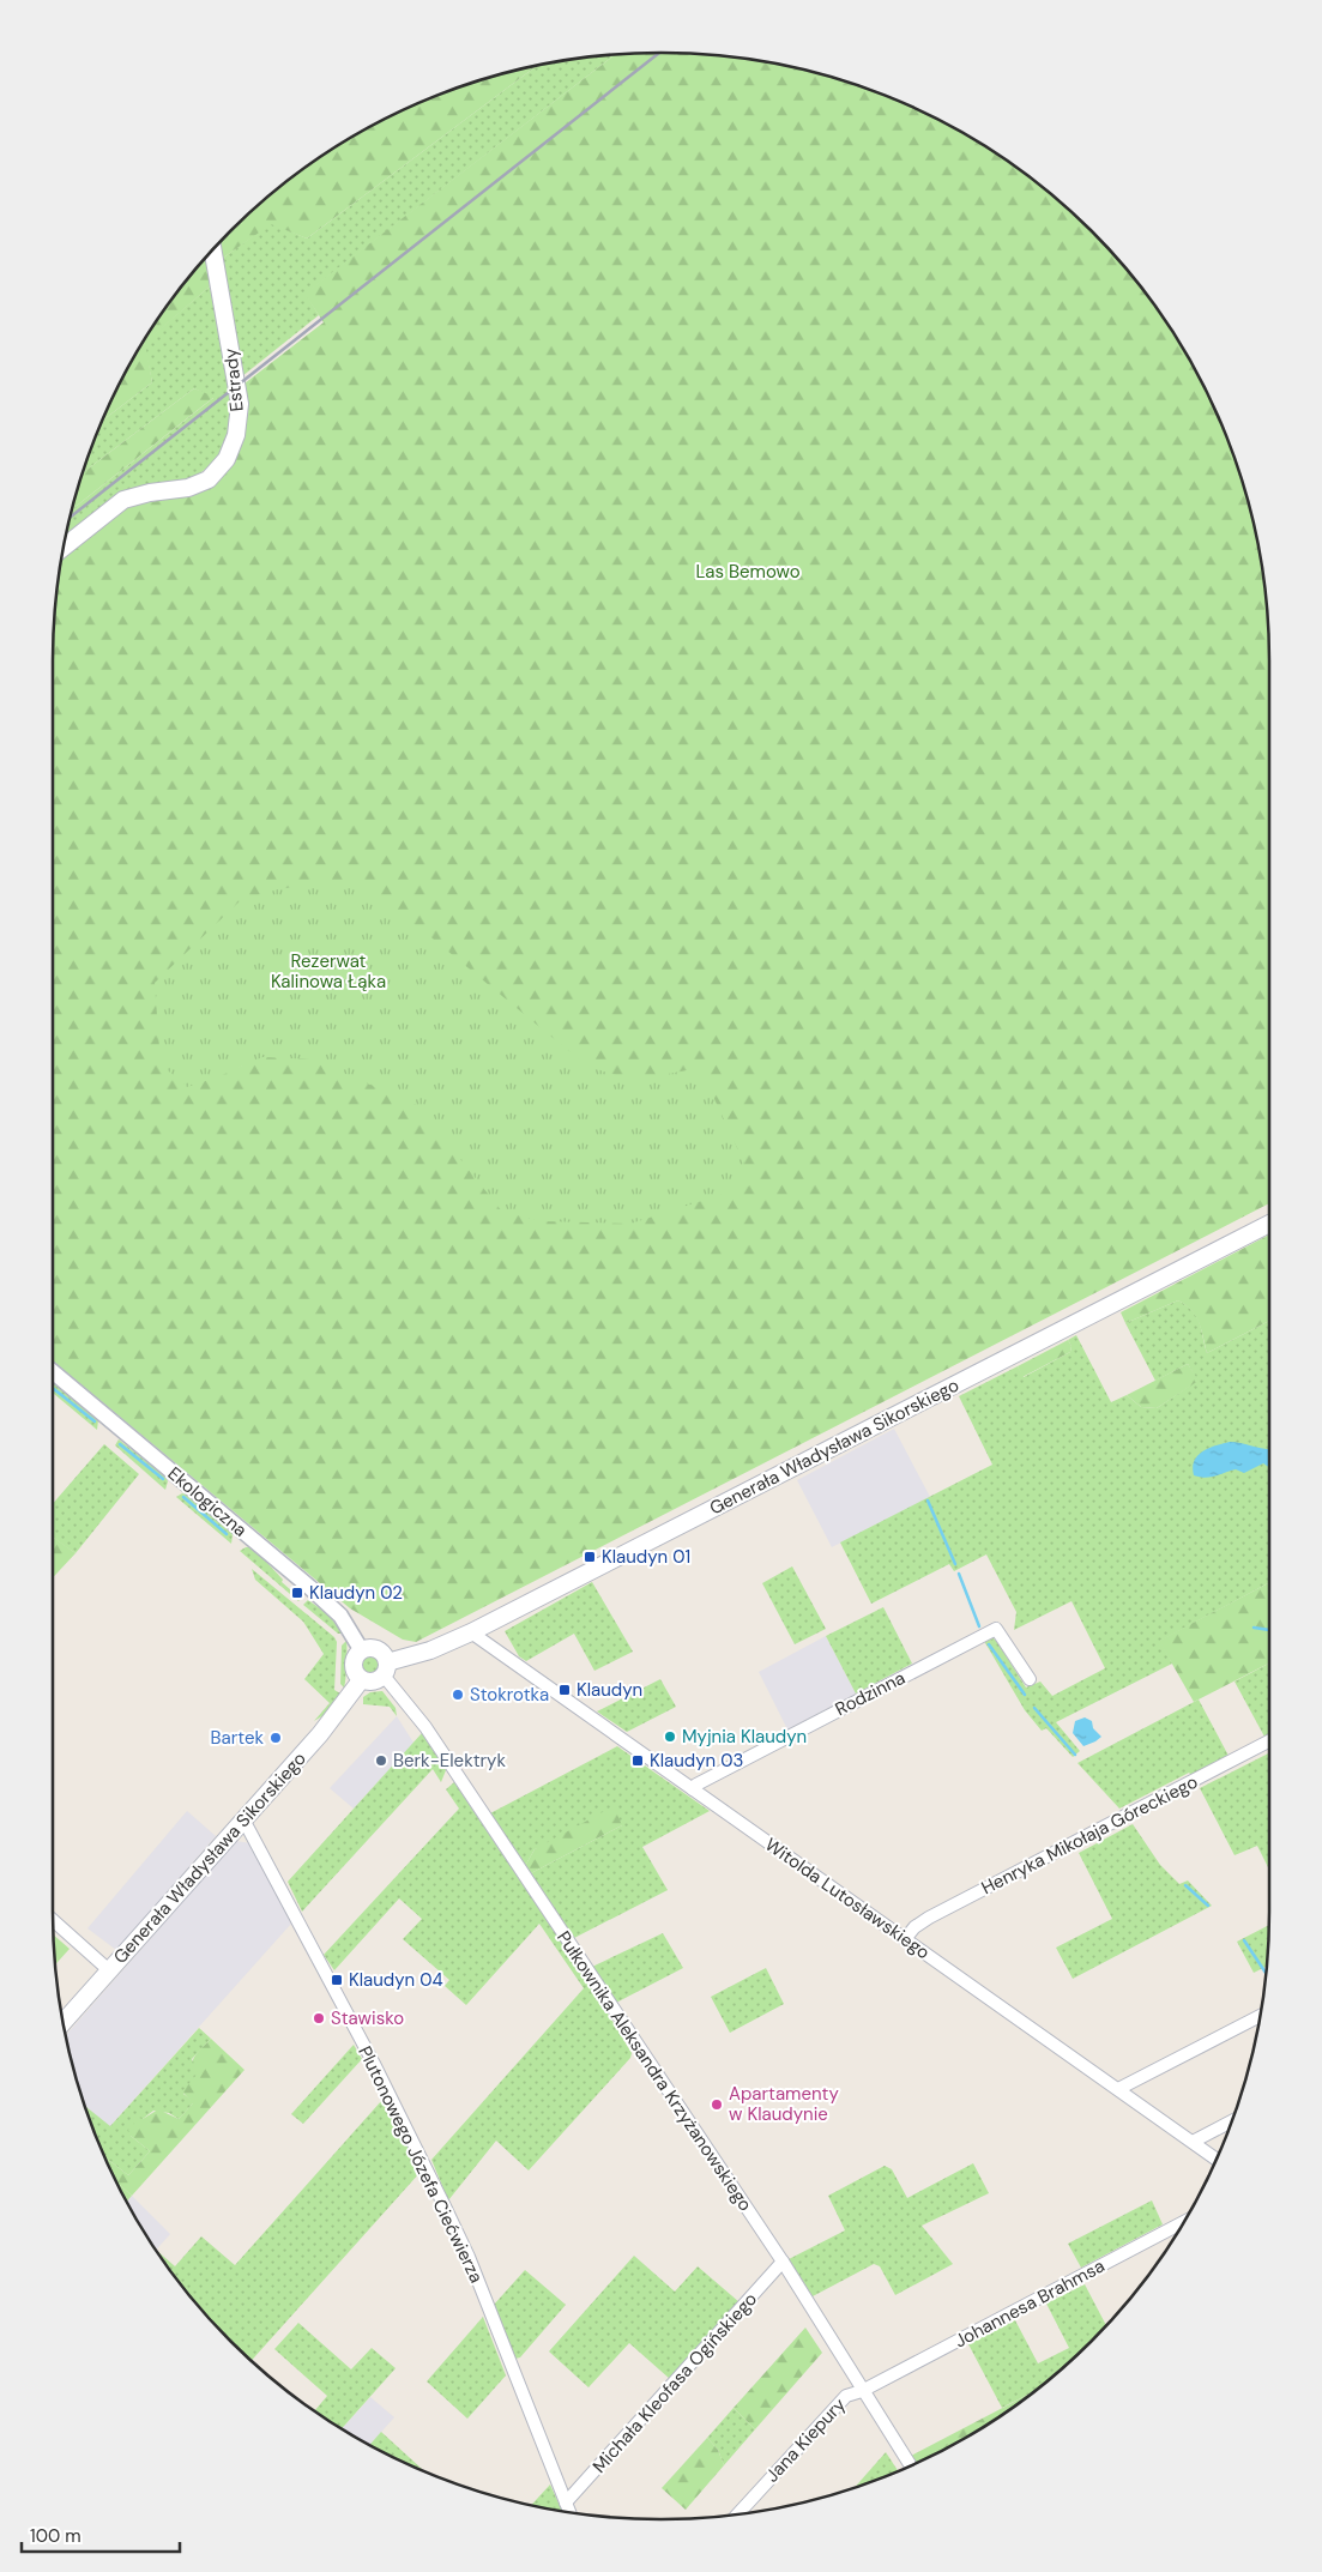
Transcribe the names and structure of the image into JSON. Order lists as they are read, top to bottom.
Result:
{
  "streets": {
    "main road": ["Estrady", "Generała Władysława Sikorskiego"],
    "street": [
      "Ekologiczna",
      "Rodzinna",
      "Henryka Mikołaja Góreckiego",
      "Witolda Lutosławskiego",
      "Pułkownika Aleksandra Krzyżanowskiego",
      "Plutonowego Józefa Ciećwierza",
      "Johannesa Brahmsa",
      "Michała Kleofasa Ogińskiego",
      "Jana Kiepury"
    ]
  },
  "crossings": [
    ["Generała Władysława Sikorskiego", "Ekologiczna"],
    ["Generała Władysława Sikorskiego", "Witolda Lutosławskiego"],
    ["Generała Władysława Sikorskiego", "Pułkownika Aleksandra Krzyżanowskiego"],
    ["Generała Władysława Sikorskiego", "Plutonowego Józefa Ciećwierza"],
    ["Ekologiczna", "Pułkownika Aleksandra Krzyżanowskiego"],
    ["Rodzinna", "Witolda Lutosławskiego"],
    ["Henryka Mikołaja Góreckiego", "Witolda Lutosławskiego"],
    ["Pułkownika Aleksandra Krzyżanowskiego", "Johannesa Brahmsa"],
    ["Pułkownika Aleksandra Krzyżanowskiego", "Michała Kleofasa Ogińskiego"],
    ["Pułkownika Aleksandra Krzyżanowskiego", "Jana Kiepury"],
    ["Plutonowego Józefa Ciećwierza", "Michała Kleofasa Ogińskiego"],
    ["Johannesa Brahmsa", "Jana Kiepury"]
  ],
  "parks": ["Las Bemowo", "Rezerwat Kalinowa Łąka"],
  "places": {
    "transit": [
      "Klaudyn 01",
      "Klaudyn 02",
      "Klaudyn",
      "Klaudyn 03",
      "Klaudyn 04"
    ],
    "other": [
      "Stokrotka",
      "Myjnia Klaudyn",
      "Bartek",
      "Berk-Elektryk",
      "Stawisko",
      "Apartamenty w Klaudynie"
    ]
  },
  "scale_bar": "100 m"
}
